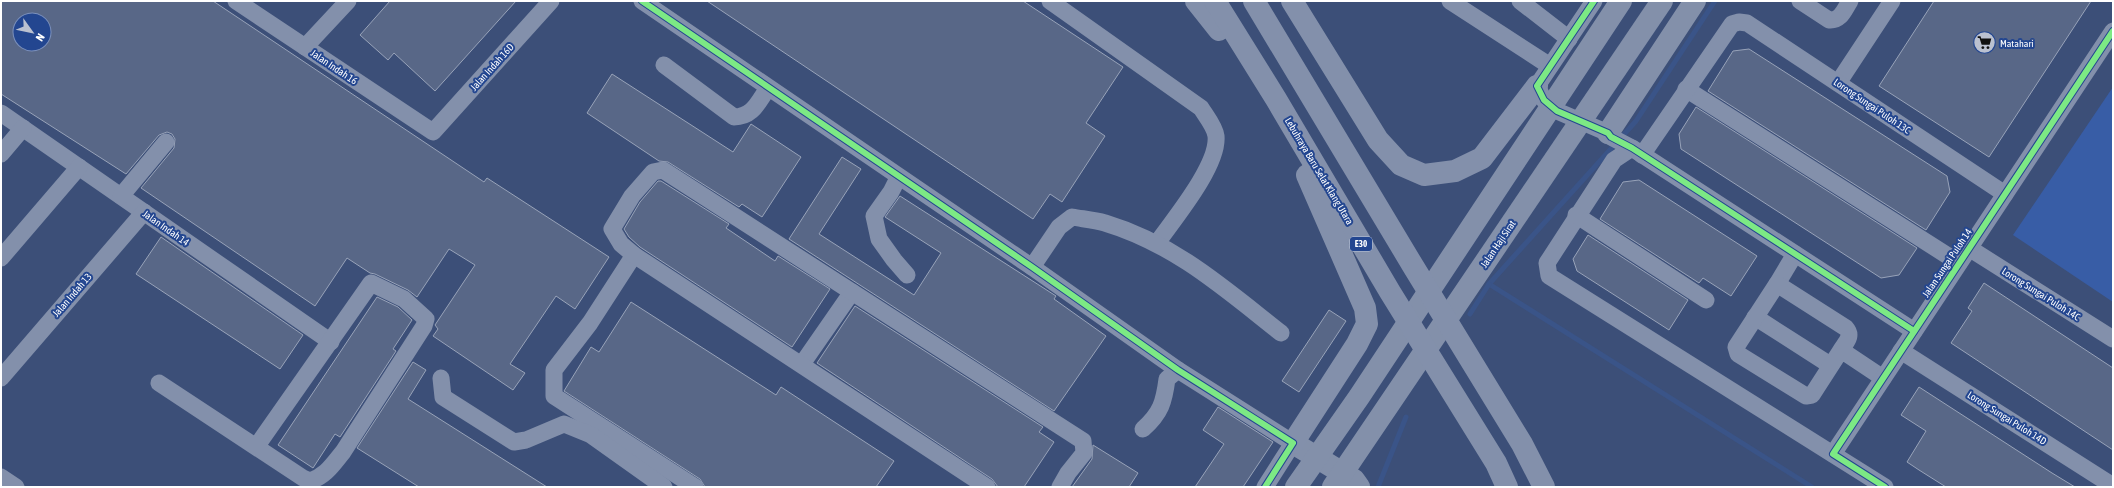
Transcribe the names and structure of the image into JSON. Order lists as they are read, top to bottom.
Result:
{
  "streets": {
    "highway": ["Lebuhraya Baru Selat Klang Utara", "E30"],
    "main road": ["Jalan Haji Sirat"],
    "street": [
      "Jalan Indah 16",
      "Jalan Indah 16D",
      "Lorong Sungai Puloh 13C",
      "Jalan Indah 14",
      "Jalan Sungai Puloh 14",
      "Lorong Sungai Puloh 14C",
      "Jalan Indah 13",
      "Lorong Sungai Puloh 14D"
    ]
  },
  "crossings": [
    ["Jalan Indah 16", "Jalan Indah 16D"],
    ["Lorong Sungai Puloh 13C", "Jalan Sungai Puloh 14"],
    ["Jalan Indah 14", "Jalan Indah 13"],
    ["Jalan Sungai Puloh 14", "Lorong Sungai Puloh 14C"],
    ["Jalan Sungai Puloh 14", "Lorong Sungai Puloh 14D"]
  ],
  "places": {
    "supermarket": ["Matahari"]
  },
  "north": "bottom right"
}
